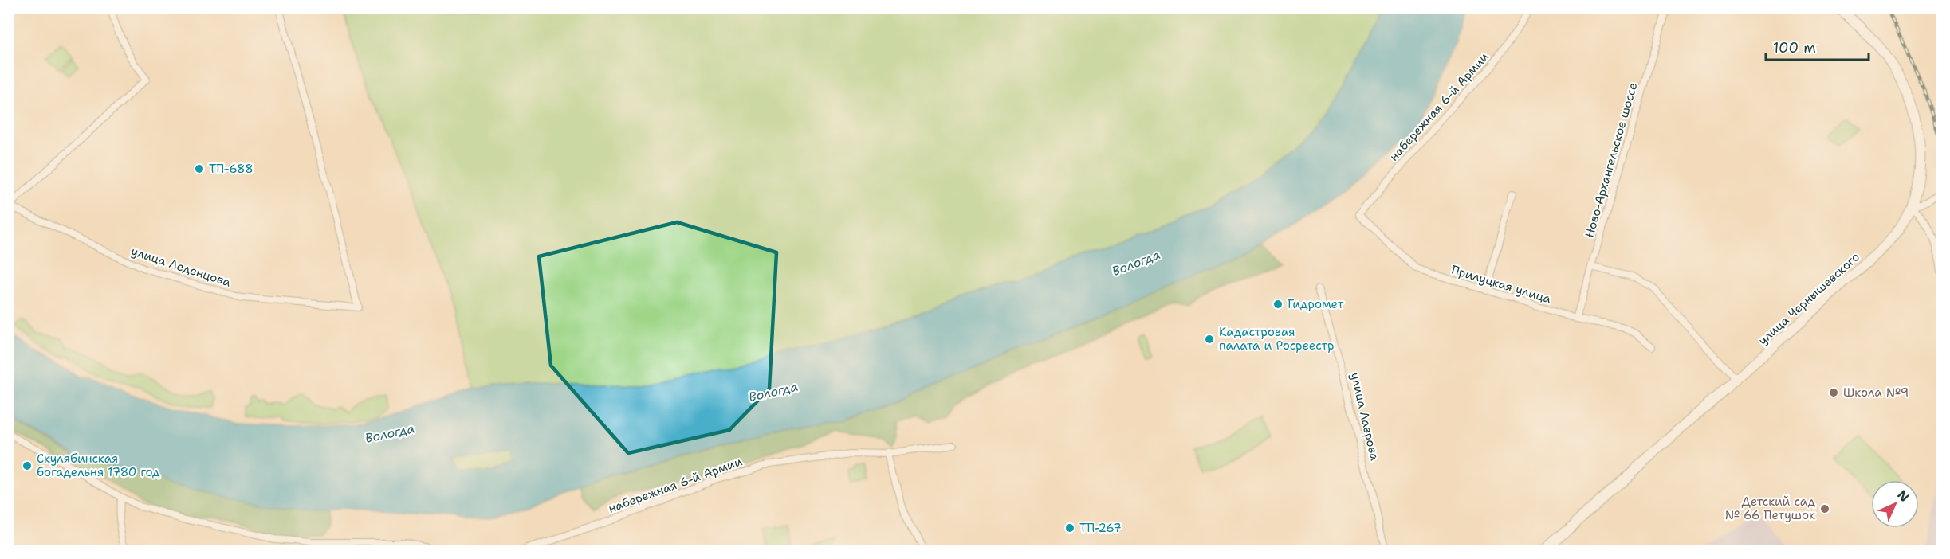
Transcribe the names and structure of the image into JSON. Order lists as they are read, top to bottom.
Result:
{
  "streets": {
    "main road": ["улица Чернышевского"],
    "street": [
      "набережная 6-й Армии",
      "Ново-Архангельское шоссе",
      "улица Леденцова",
      "Прилуцкая улица",
      "улица Лаврова"
    ]
  },
  "crossings": [
    ["набережная 6-й Армии", "Прилуцкая улица"],
    ["Ново-Архангельское шоссе", "Прилуцкая улица"]
  ],
  "water": ["Вологда"],
  "places": [
    "ТП-688",
    "Гидромет",
    "Кадастровая палата и Росреестр",
    "Школа №9",
    "Скулябинская богадельня 1780 год",
    "Детский сад № 66 Петушок",
    "ТП-267"
  ],
  "scale_bar": "100 m",
  "north": "top right"
}
